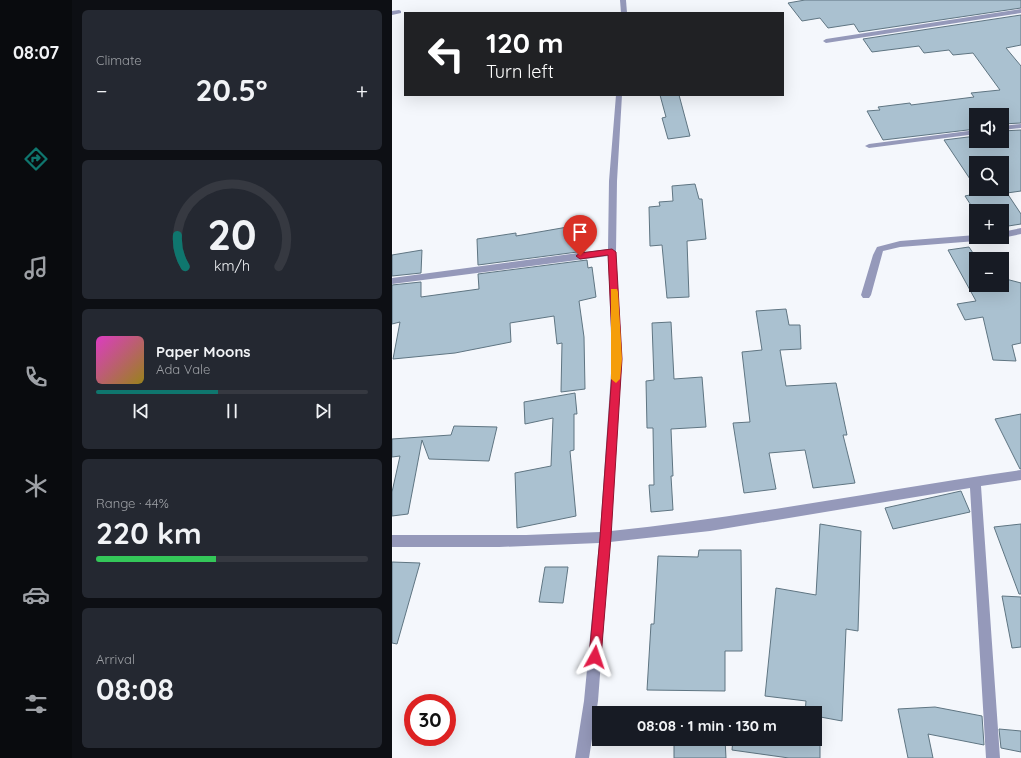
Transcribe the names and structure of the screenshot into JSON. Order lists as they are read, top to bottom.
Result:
{
  "page": {
    "tabs": "08:07",
    "tile": [
      "Climate",
      ["Range · 44%", "220 km"],
      ["Arrival", "08:08"]
    ],
    "turn": ["120 m", "Turn left"],
    "heat": ["−", "20.5°", "+"],
    "map_buttons": ["+", "−"],
    "song": ["Paper Moons", "Ada Vale"],
    "limit": "30",
    "trip": "08:08 · 1 min · 130 m",
    "gauge": ["20", "km/h"]
  }
}
